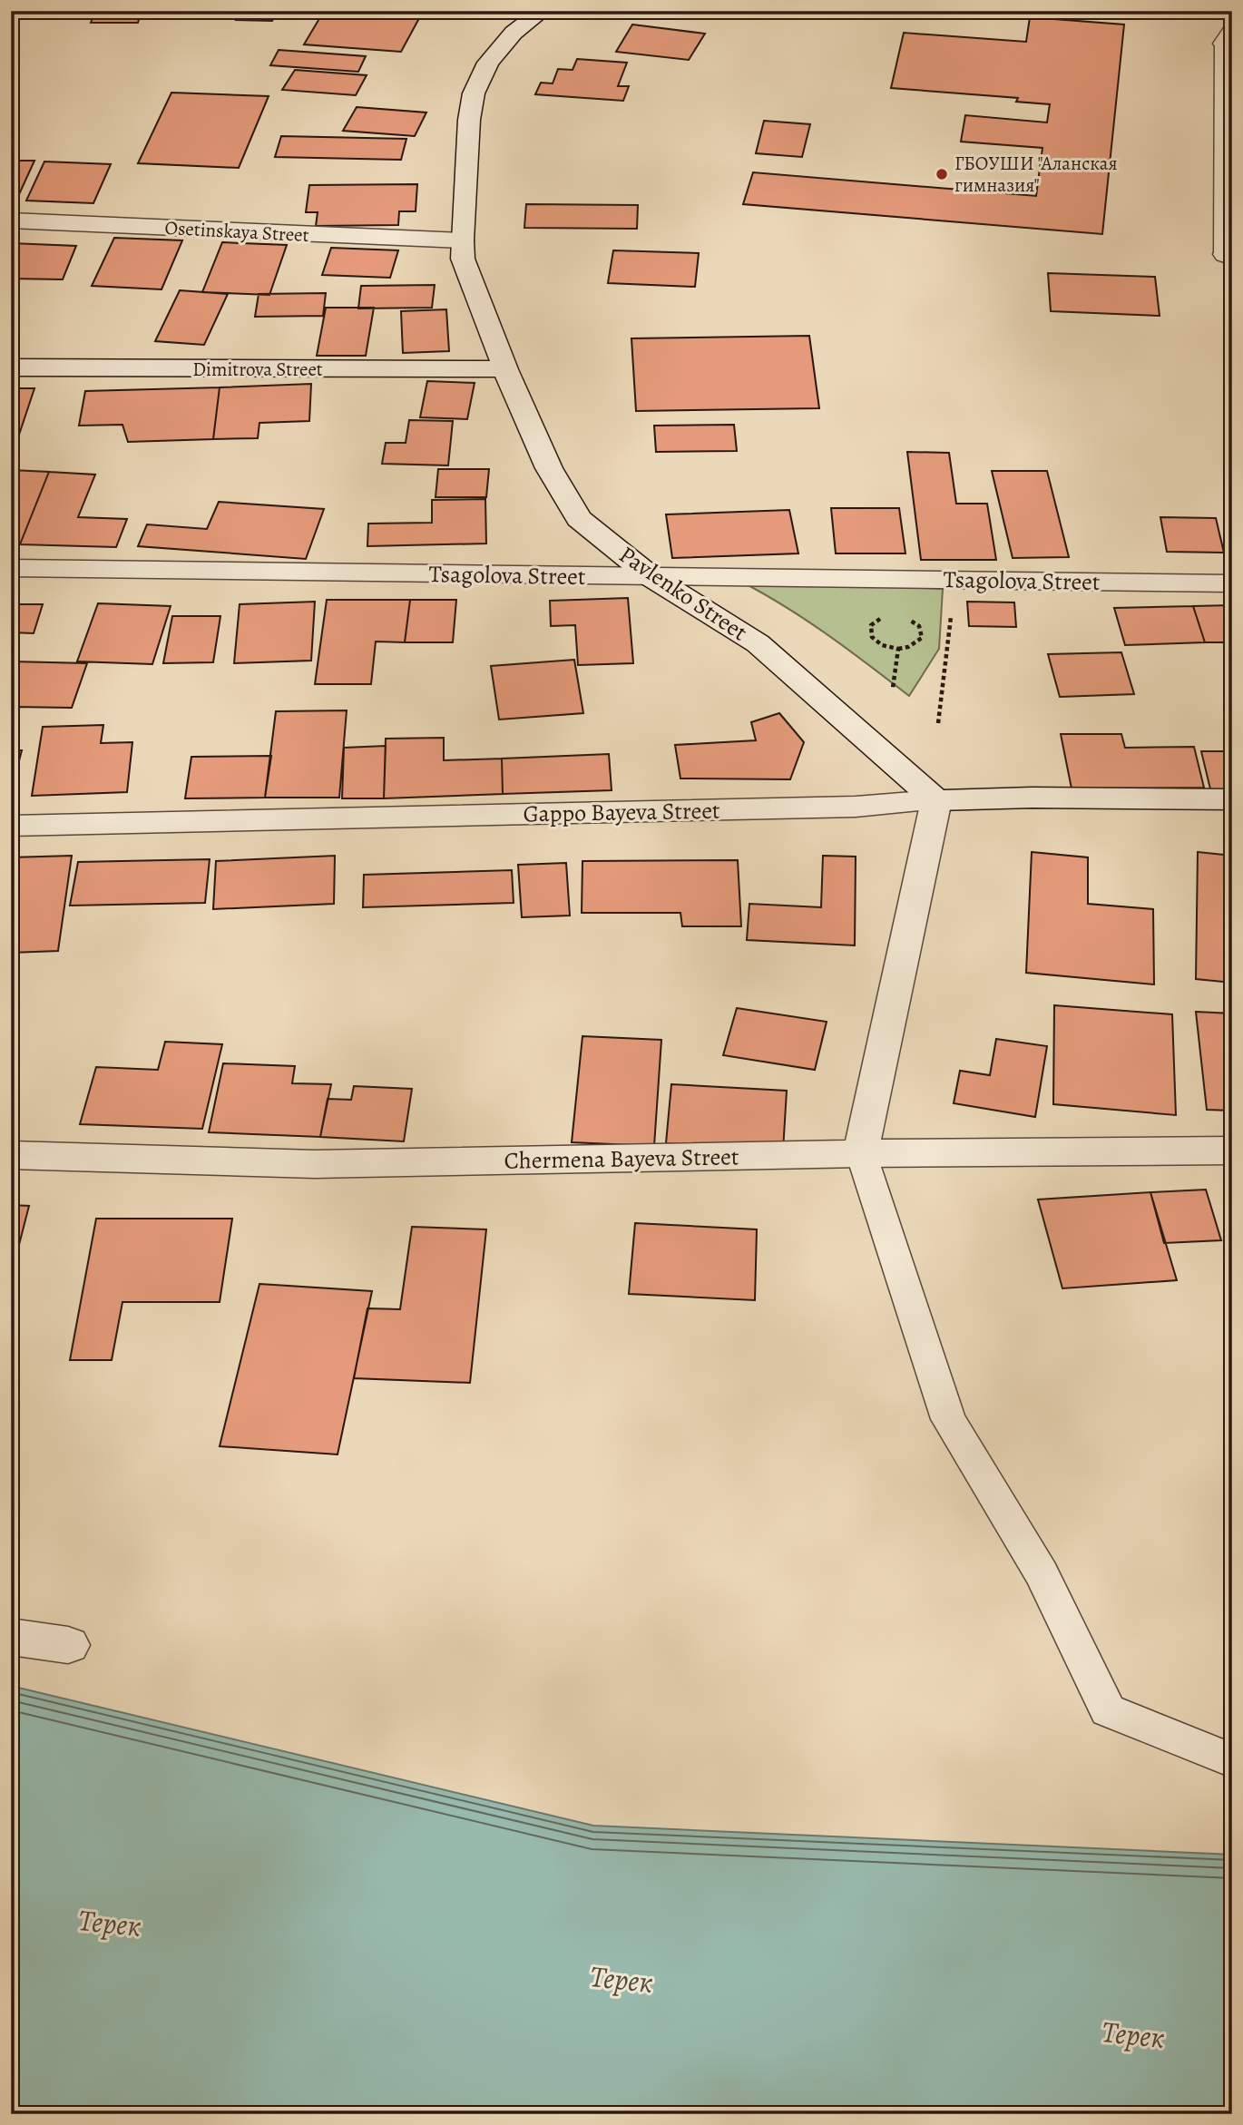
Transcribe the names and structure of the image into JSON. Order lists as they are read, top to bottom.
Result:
{
  "streets": {
    "street": [
      "Osetinskaya Street",
      "Dimitrova Street",
      "Tsagolova Street",
      "Pavlenko Street",
      "Gappo Bayeva Street",
      "Chermena Bayeva Street"
    ]
  },
  "crossings": [
    ["Osetinskaya Street", "Pavlenko Street"],
    ["Dimitrova Street", "Pavlenko Street"],
    ["Tsagolova Street", "Pavlenko Street"],
    ["Pavlenko Street", "Gappo Bayeva Street"]
  ],
  "water": ["Терек"],
  "places": ["ГБОУШИ \"Аланская гимназия\""]
}
